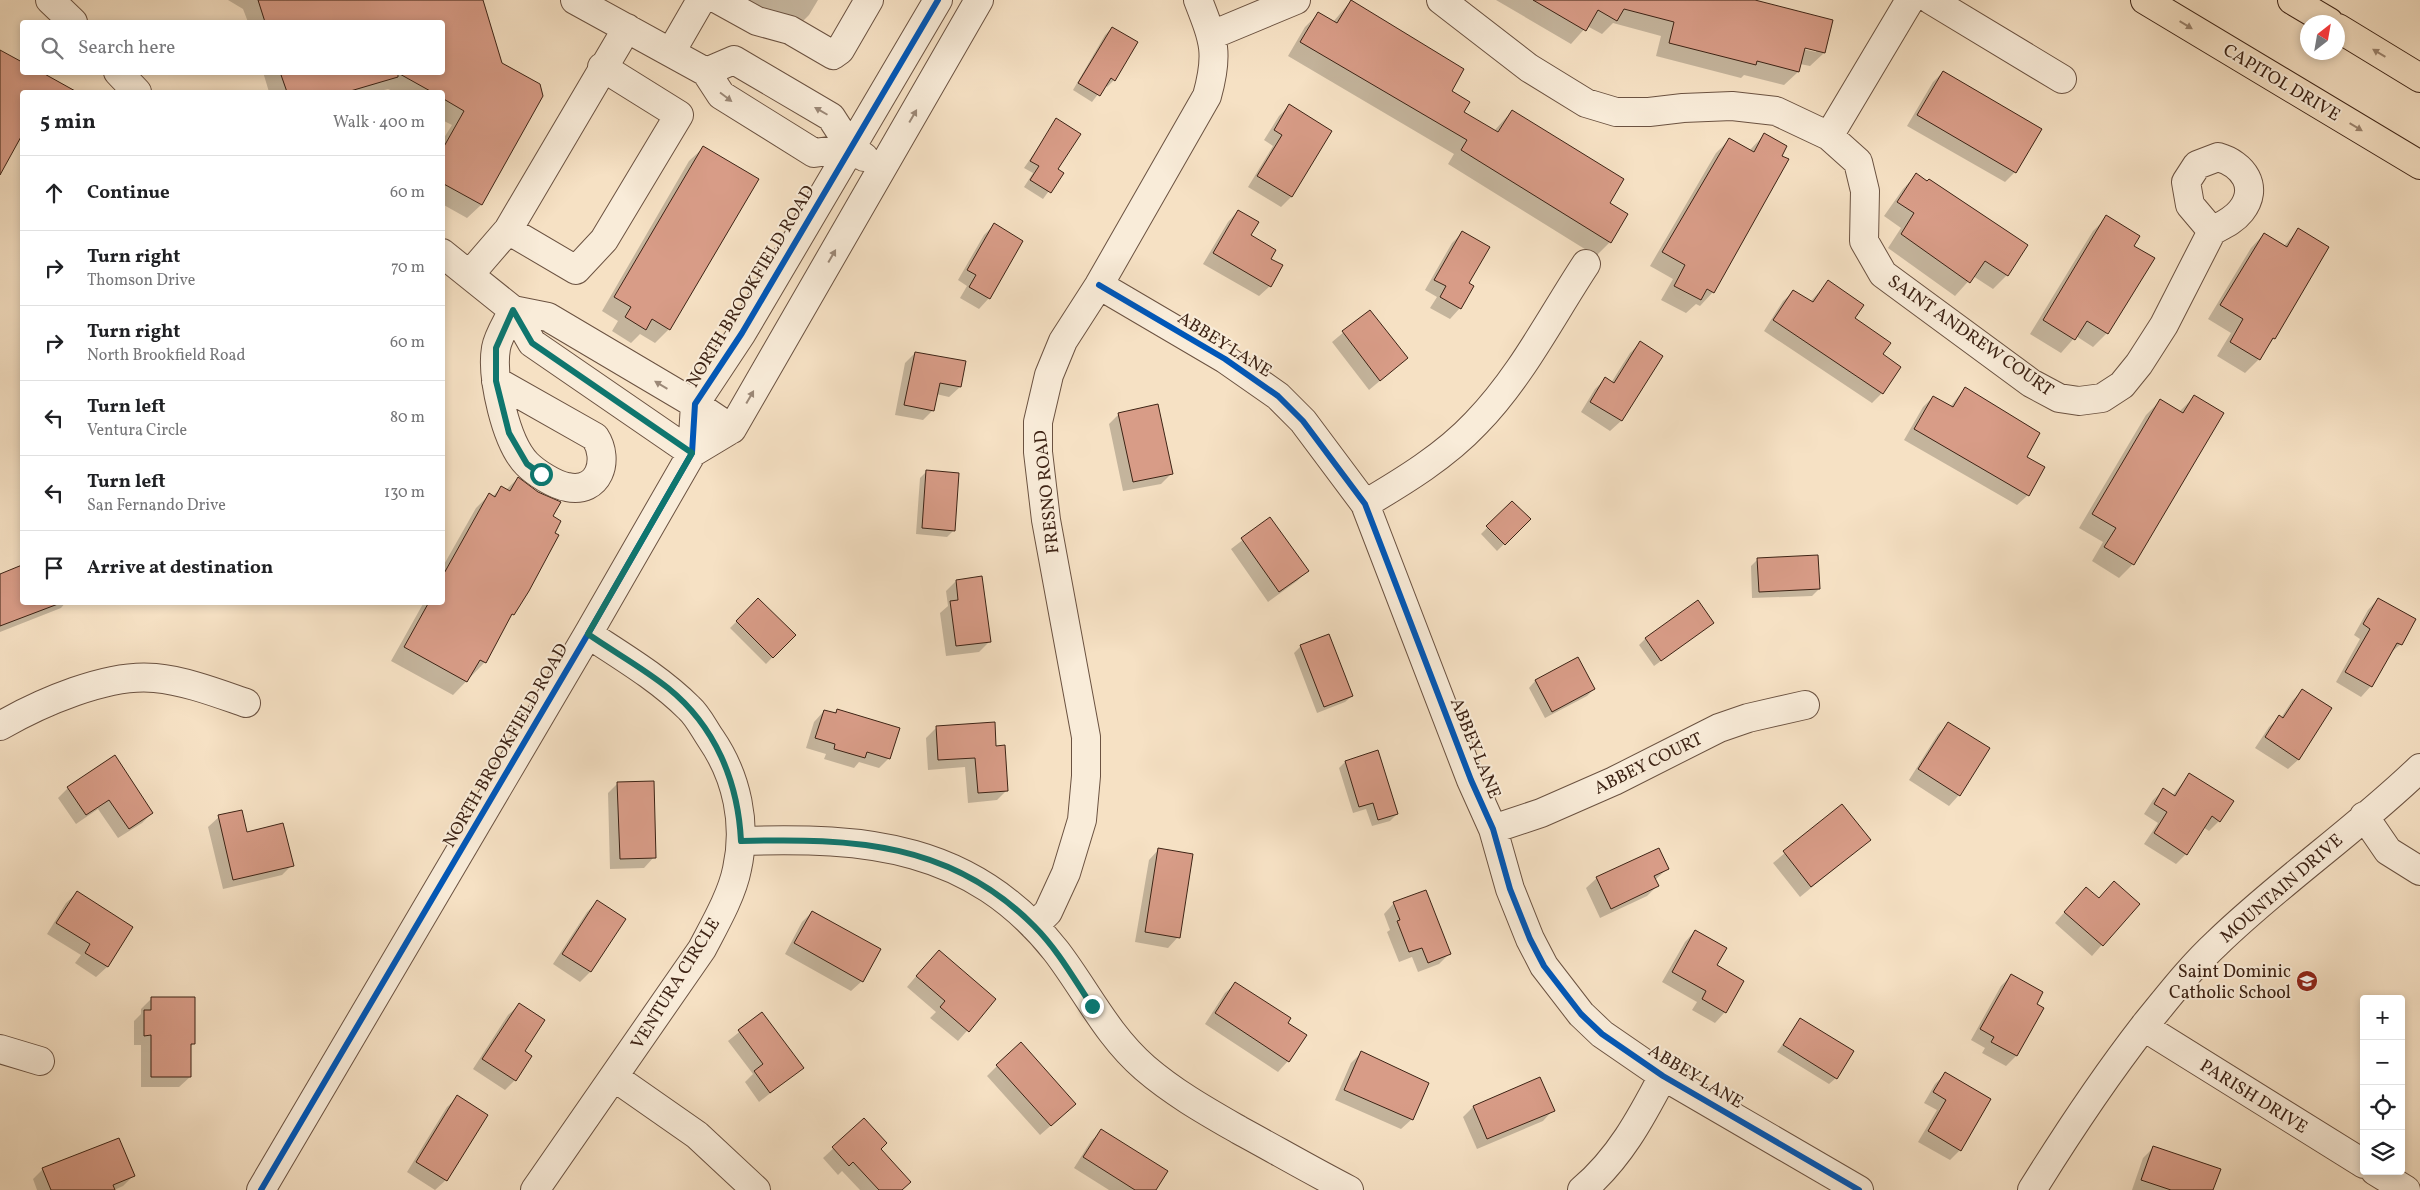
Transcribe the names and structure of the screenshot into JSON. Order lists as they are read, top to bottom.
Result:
{
  "streets": {
    "main road": ["CAPITOL DRIVE"],
    "street": [
      "NORTH BROOKFIELD ROAD",
      "SAINT ANDREW COURT",
      "ABBEY LANE",
      "FRESNO ROAD",
      "ABBEY COURT",
      "MOUNTAIN DRIVE",
      "VENTURA CIRCLE",
      "PARISH DRIVE"
    ]
  },
  "crossings": [
    ["NORTH BROOKFIELD ROAD", "VENTURA CIRCLE"],
    ["ABBEY LANE", "FRESNO ROAD"],
    ["ABBEY LANE", "ABBEY COURT"],
    ["MOUNTAIN DRIVE", "PARISH DRIVE"]
  ],
  "places": {
    "school or university": ["Saint Dominic Catholic School"]
  },
  "north": "top right",
  "page": {
    "search": "Search here",
    "heading": ["5 min", "Walk · 400 m"],
    "list": [
      ["Continue", "60 m"],
      ["Turn right", "Thomson Drive", "70 m"],
      ["Turn right", "North Brookfield Road", "60 m"],
      ["Turn left", "Ventura Circle", "80 m"],
      ["Turn left", "San Fernando Drive", "130 m"],
      "Arrive at destination"
    ],
    "map_buttons": ["+", "−"]
  }
}
